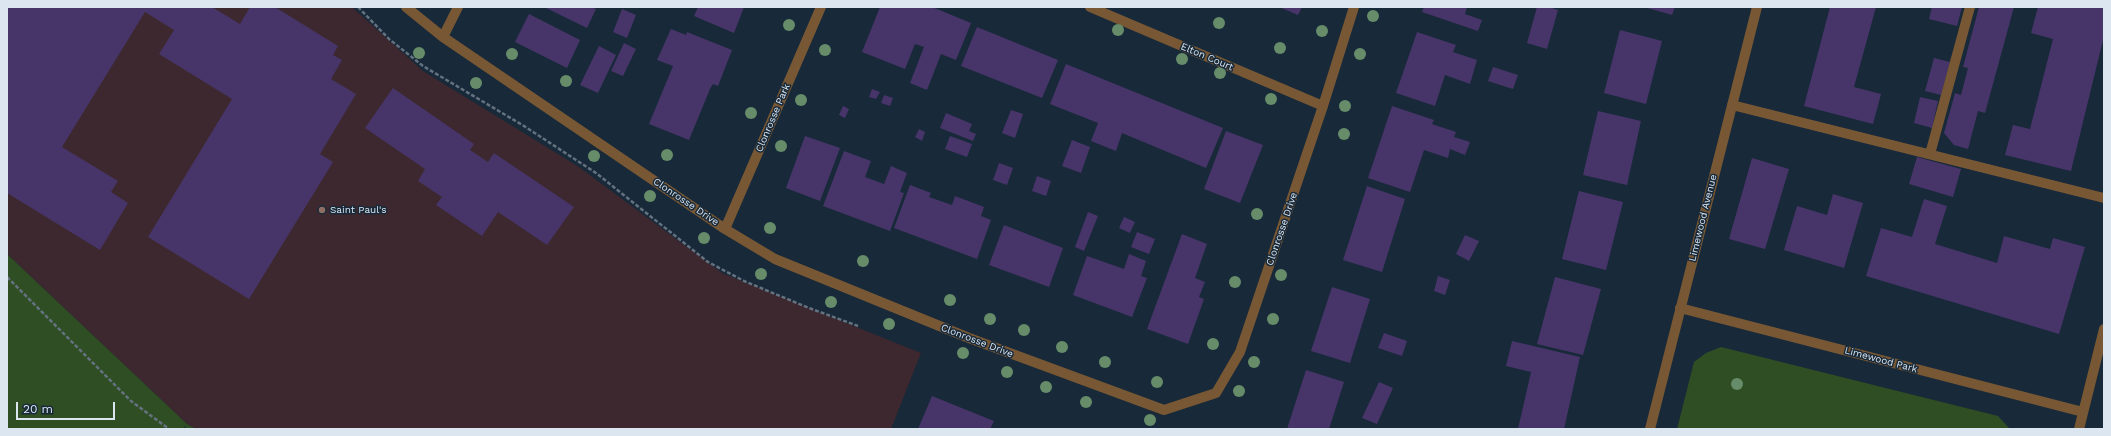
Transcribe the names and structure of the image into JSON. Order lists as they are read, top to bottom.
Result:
{
  "streets": {
    "street": [
      "Elton Court",
      "Clonrosse Park",
      "Clonrosse Drive",
      "Limewood Avenue",
      "Limewood Park"
    ]
  },
  "crossings": [
    ["Elton Court", "Clonrosse Drive"],
    ["Clonrosse Park", "Clonrosse Drive"],
    ["Limewood Avenue", "Limewood Park"]
  ],
  "places": ["Saint Paul's"],
  "scale_bar": "20 m"
}
